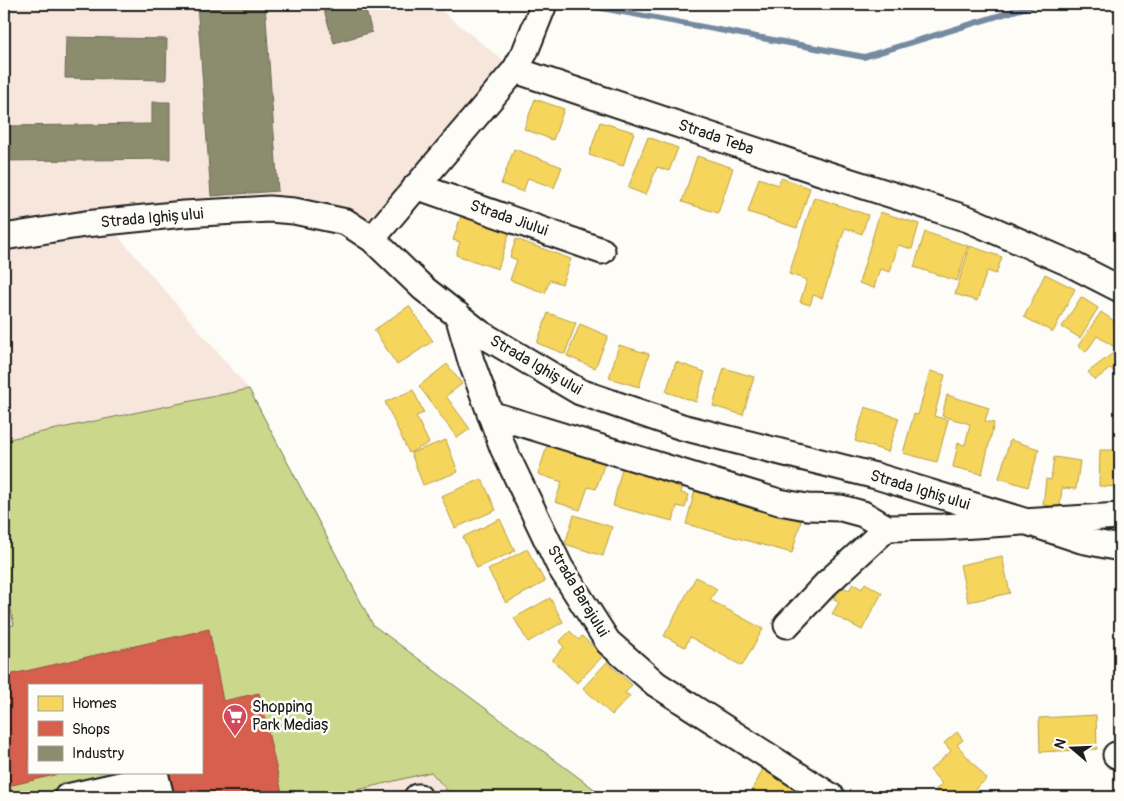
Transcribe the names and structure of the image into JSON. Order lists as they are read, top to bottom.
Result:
{
  "streets": {
    "street": [
      "Strada Teba",
      "Strada Ighișului",
      "Strada Jiului",
      "Strada Barajului"
    ]
  },
  "crossings": [
    ["Strada Ighișului", "Strada Barajului"]
  ],
  "places": {
    "supermarket": ["Shopping Park Mediaș"]
  },
  "legend": ["Homes", "Shops", "Industry"],
  "north": "left"
}
